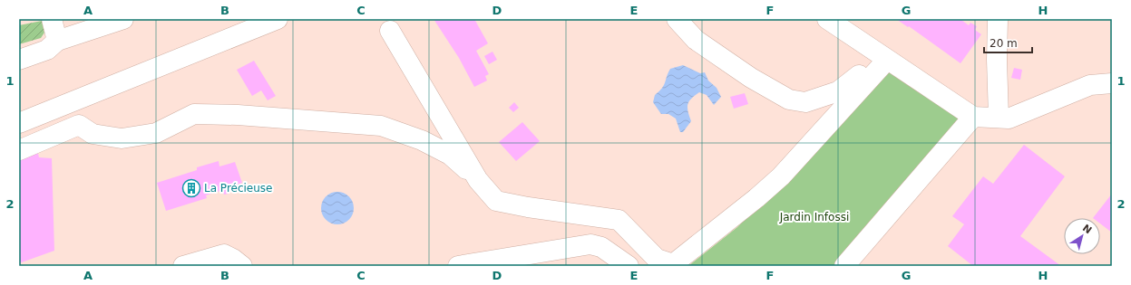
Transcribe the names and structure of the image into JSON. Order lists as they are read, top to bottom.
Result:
{
  "parks": ["Jardin Infossi"],
  "places": {
    "building": ["La Précieuse"]
  },
  "scale_bar": "20 m",
  "north": "top right",
  "grid": {
    "columns": [
      "A",
      "B",
      "C",
      "D",
      "E",
      "F",
      "G",
      "H"
    ],
    "rows": ["1", "2"]
  }
}
